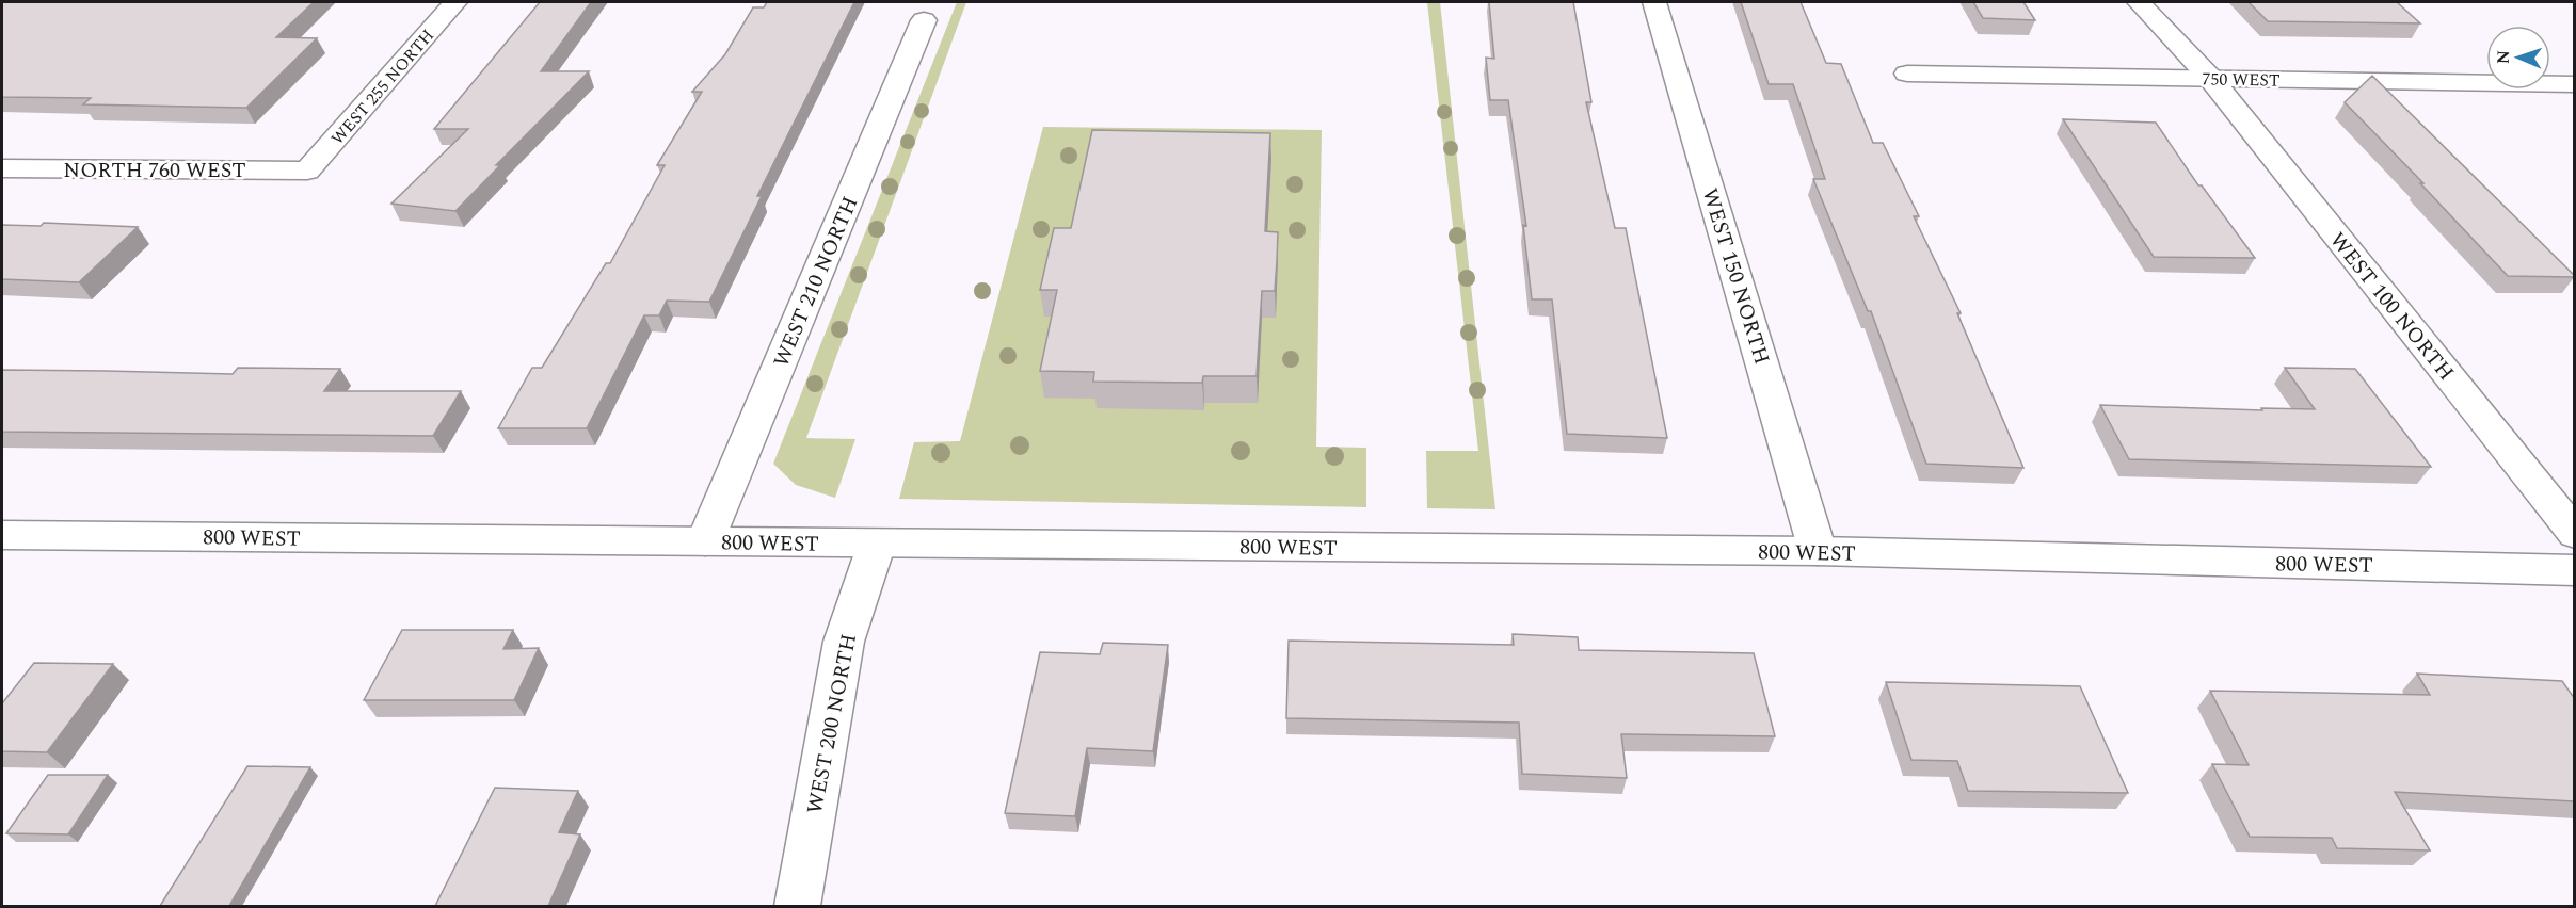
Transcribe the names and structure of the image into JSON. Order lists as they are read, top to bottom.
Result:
{
  "streets": {
    "street": [
      "750 WEST",
      "WEST 255 NORTH",
      "NORTH 760 WEST",
      "WEST 150 NORTH",
      "WEST 210 NORTH",
      "WEST 100 NORTH",
      "800 WEST",
      "WEST 200 NORTH"
    ]
  },
  "crossings": [
    ["750 WEST", "WEST 100 NORTH"],
    ["WEST 255 NORTH", "NORTH 760 WEST"],
    ["WEST 150 NORTH", "800 WEST"],
    ["WEST 210 NORTH", "800 WEST"],
    ["800 WEST", "WEST 200 NORTH"]
  ],
  "north": "left"
}
